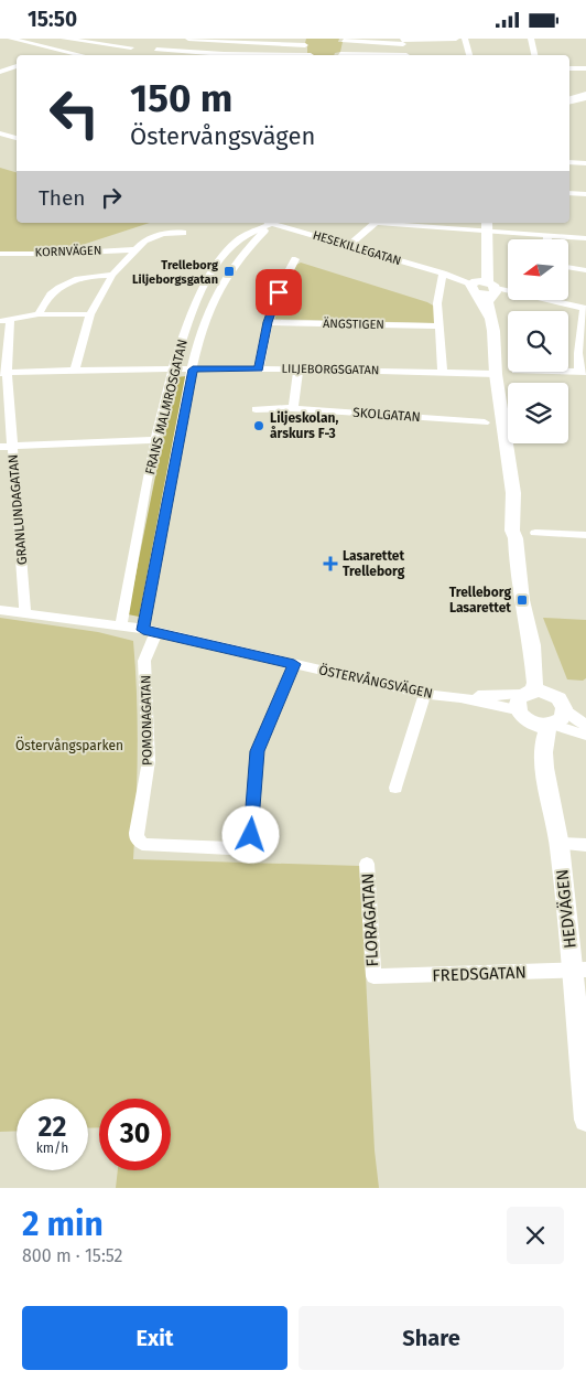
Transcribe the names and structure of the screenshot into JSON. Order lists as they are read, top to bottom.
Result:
{
  "streets": {
    "main road": ["HEDVÄGEN"],
    "street": [
      "HESEKILLEGATAN",
      "KORNVÄGEN",
      "ÄNGSTIGEN",
      "LILJEBORGSGATAN",
      "FRANS MALMROSGATAN",
      "SKOLGATAN",
      "GRANLUNDAGATAN",
      "ÖSTERVÅNGSVÄGEN",
      "POMONAGATAN",
      "FLORAGATAN",
      "FREDSGATAN"
    ]
  },
  "crossings": [
    ["HESEKILLEGATAN", "HEDVÄGEN"],
    ["LILJEBORGSGATAN", "FRANS MALMROSGATAN"],
    ["LILJEBORGSGATAN", "GRANLUNDAGATAN"],
    ["LILJEBORGSGATAN", "HEDVÄGEN"],
    ["FRANS MALMROSGATAN", "ÖSTERVÅNGSVÄGEN"],
    ["FRANS MALMROSGATAN", "POMONAGATAN"],
    ["GRANLUNDAGATAN", "ÖSTERVÅNGSVÄGEN"],
    ["ÖSTERVÅNGSVÄGEN", "POMONAGATAN"],
    ["ÖSTERVÅNGSVÄGEN", "HEDVÄGEN"],
    ["HEDVÄGEN", "FREDSGATAN"],
    ["FLORAGATAN", "FREDSGATAN"]
  ],
  "parks": ["Östervångsparken"],
  "places": {
    "transit": ["Trelleborg Liljeborgsgatan", "Trelleborg Lasarettet"],
    "other": ["Liljeskolan, årskurs F-3"],
    "health": ["Lasarettet Trelleborg"]
  },
  "north": "left",
  "page": {
    "status": "15:50",
    "turn": ["150 m", "Östervångsvägen"],
    "then": "Then",
    "speed": "22 km/h",
    "limit": "30",
    "heading": ["2 min", "800 m · 15:52"],
    "buttons": ["Exit", "Share"]
  }
}
